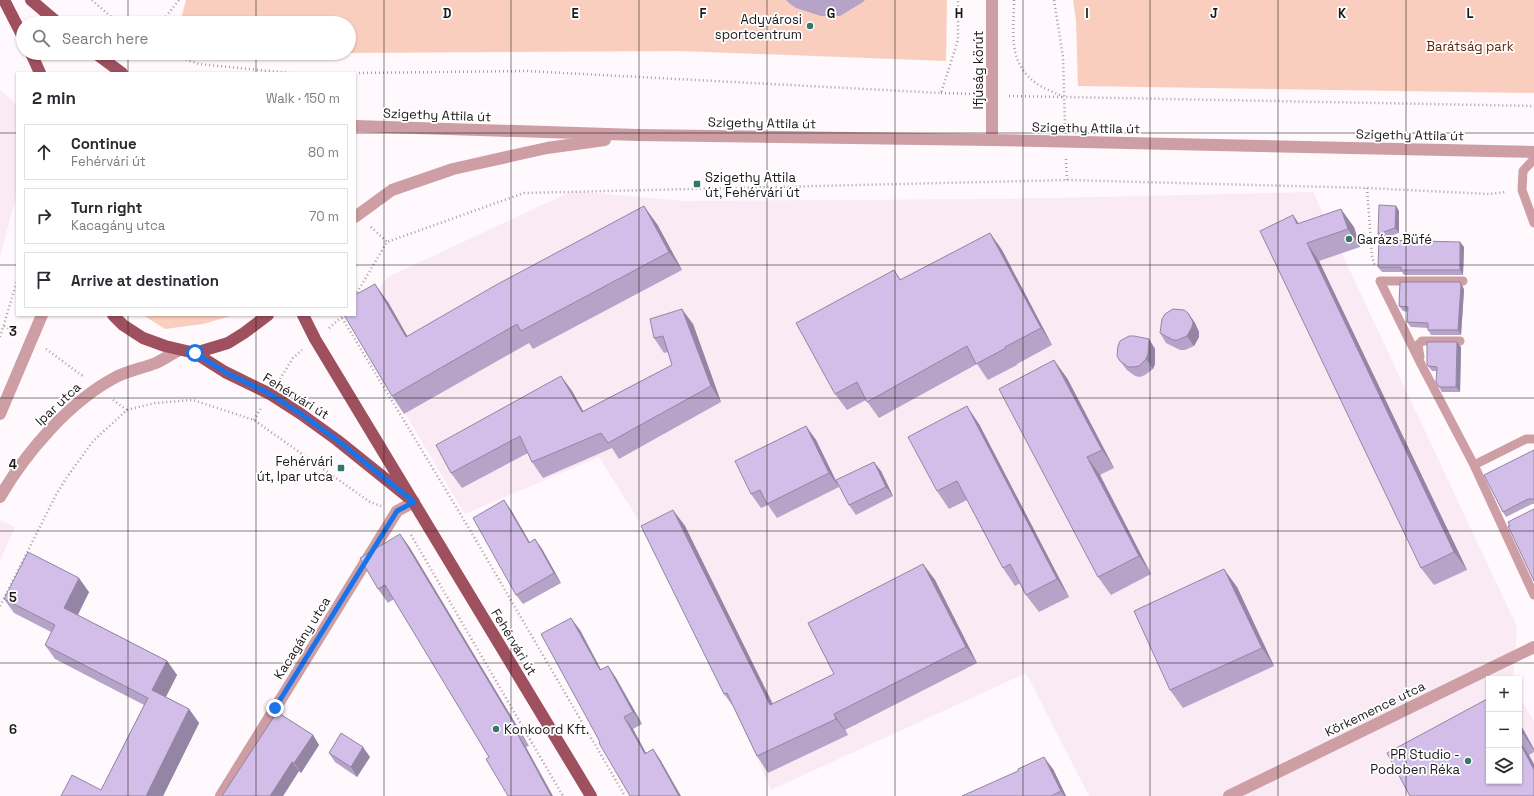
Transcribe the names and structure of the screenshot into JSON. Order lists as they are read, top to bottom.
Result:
{
  "streets": {
    "main road": ["Fehérvári út"],
    "street": [
      "Ifjúság körút",
      "Szigethy Attila út",
      "Ipar utca",
      "Kacagány utca",
      "Körkemence utca"
    ]
  },
  "crossings": [
    ["Ifjúság körút", "Szigethy Attila út"],
    ["Fehérvári út", "Ipar utca"]
  ],
  "parks": ["Barátság park"],
  "places": {
    "other": [
      "Adyvárosi sportcentrum",
      "Garázs Büfé",
      "Konkoord Kft.",
      "PR Studio - Podoben Réka"
    ],
    "transit": ["Szigethy Attila út, Fehérvári út", "Fehérvári út, Ipar utca"]
  },
  "page": {
    "search": "Search here",
    "heading": ["2 min", "Walk · 150 m"],
    "list": [
      ["Continue", "Fehérvári út", "80 m"],
      ["Turn right", "Kacagány utca", "70 m"],
      "Arrive at destination"
    ],
    "map_buttons": ["+", "−"]
  },
  "grid": {
    "columns": [
      "D",
      "E",
      "F",
      "G",
      "H",
      "I",
      "J",
      "K",
      "L"
    ],
    "rows": [
      "3",
      "4",
      "5",
      "6"
    ]
  }
}
